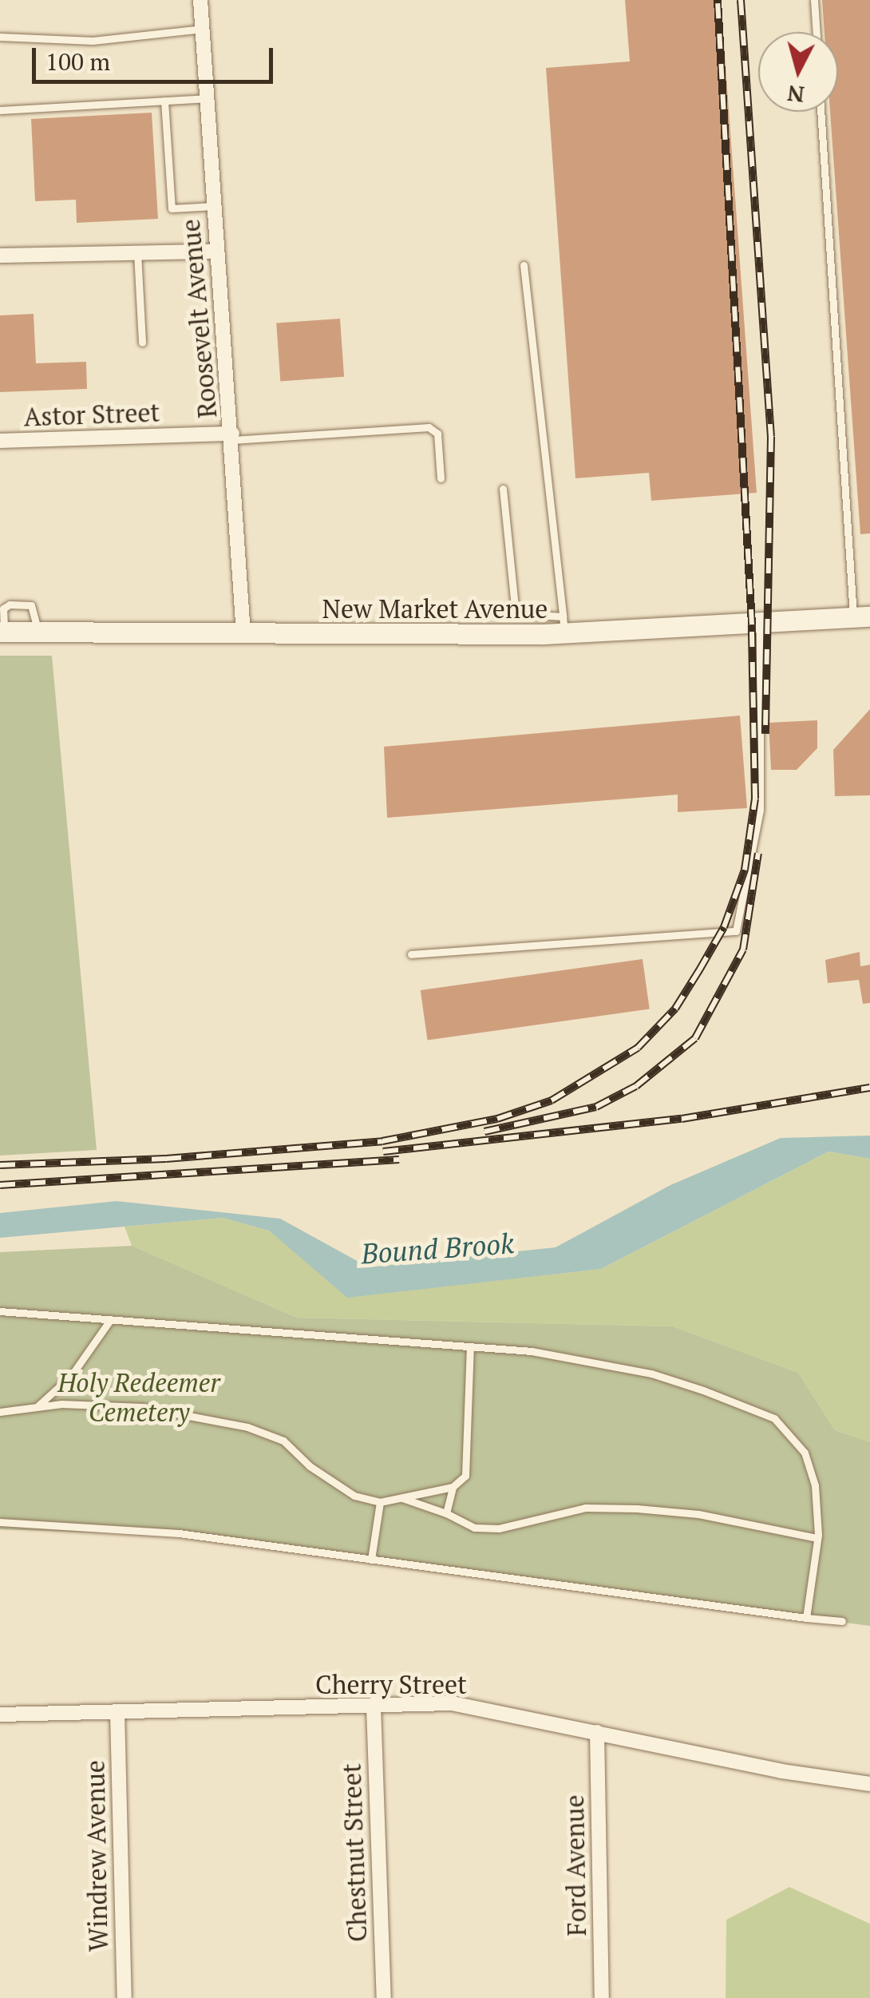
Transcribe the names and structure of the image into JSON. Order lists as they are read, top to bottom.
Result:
{
  "streets": {
    "main road": ["New Market Avenue"],
    "street": [
      "Roosevelt Avenue",
      "Astor Street",
      "Cherry Street",
      "Chestnut Street",
      "Windrew Avenue",
      "Ford Avenue"
    ]
  },
  "crossings": [
    ["Roosevelt Avenue", "Astor Street"],
    ["Roosevelt Avenue", "New Market Avenue"],
    ["Cherry Street", "Chestnut Street"],
    ["Cherry Street", "Windrew Avenue"],
    ["Cherry Street", "Ford Avenue"]
  ],
  "water": ["Bound Brook"],
  "parks": ["Holy Redeemer Cemetery"],
  "scale_bar": "100 m",
  "north": "bottom"
}
